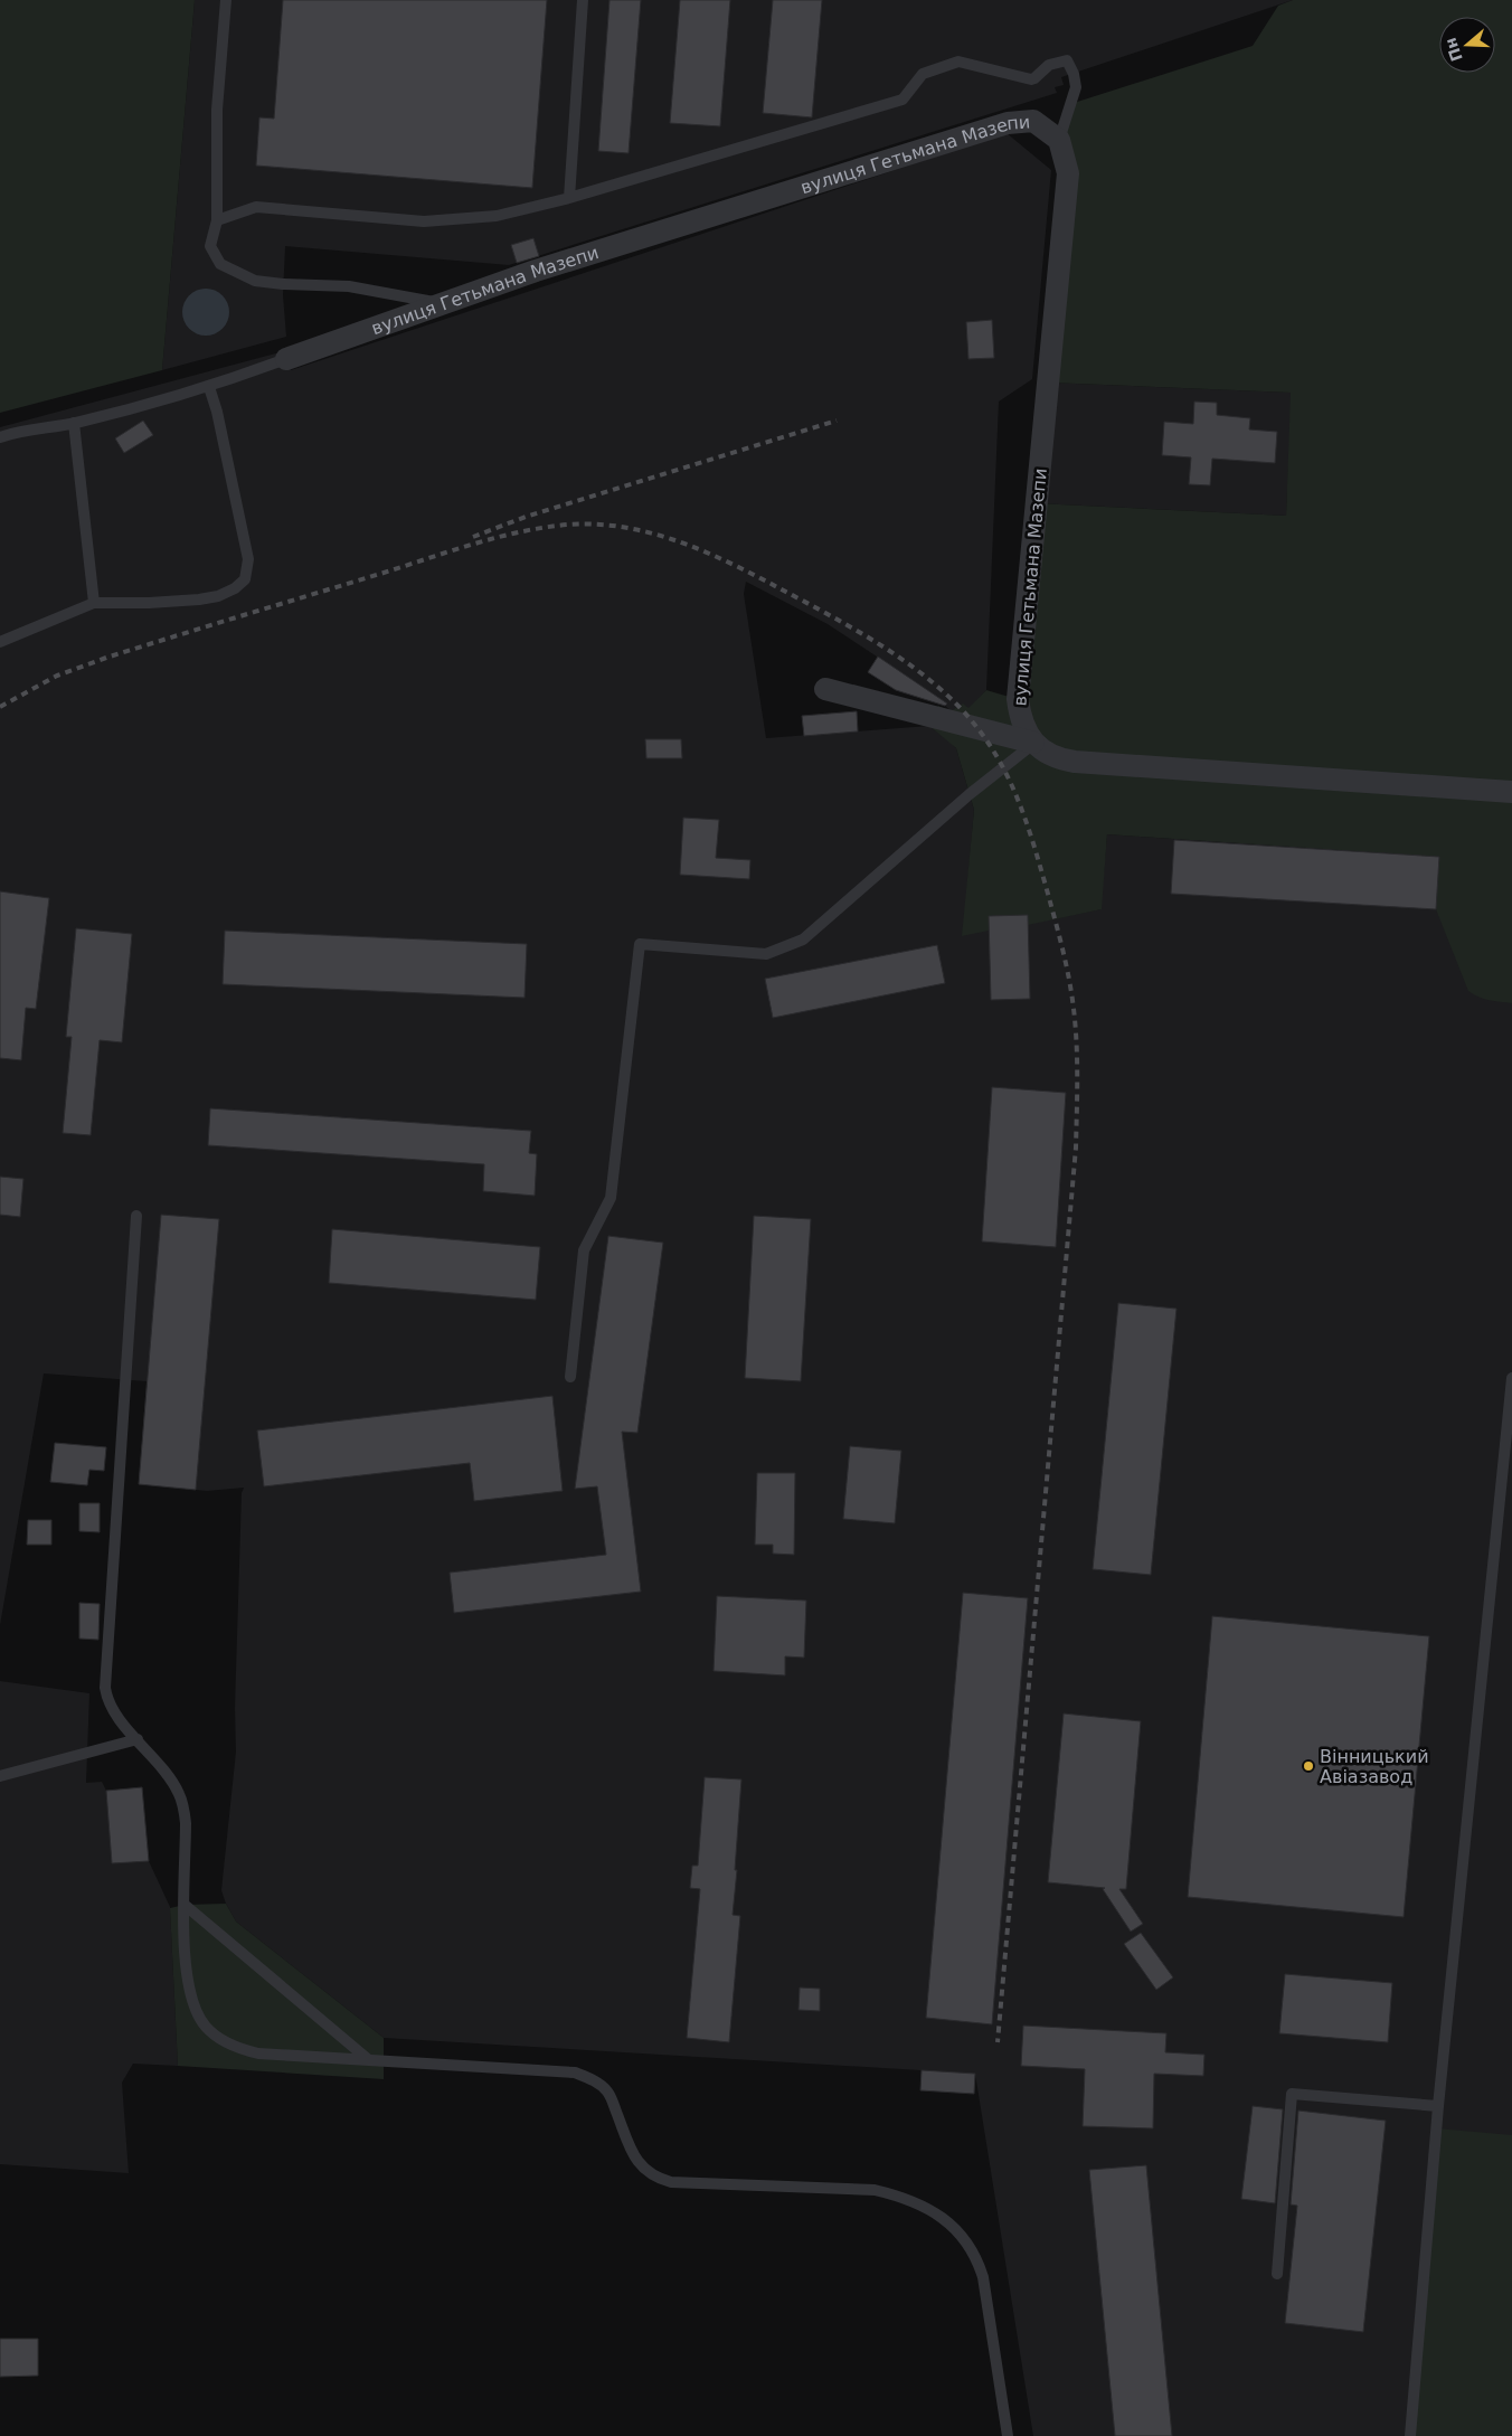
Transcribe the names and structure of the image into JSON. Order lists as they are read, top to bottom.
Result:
{
  "streets": {
    "street": ["вулиця Гетьмана Мазепи"]
  },
  "places": ["Вінницький Авіазавод"],
  "north": "left"
}
